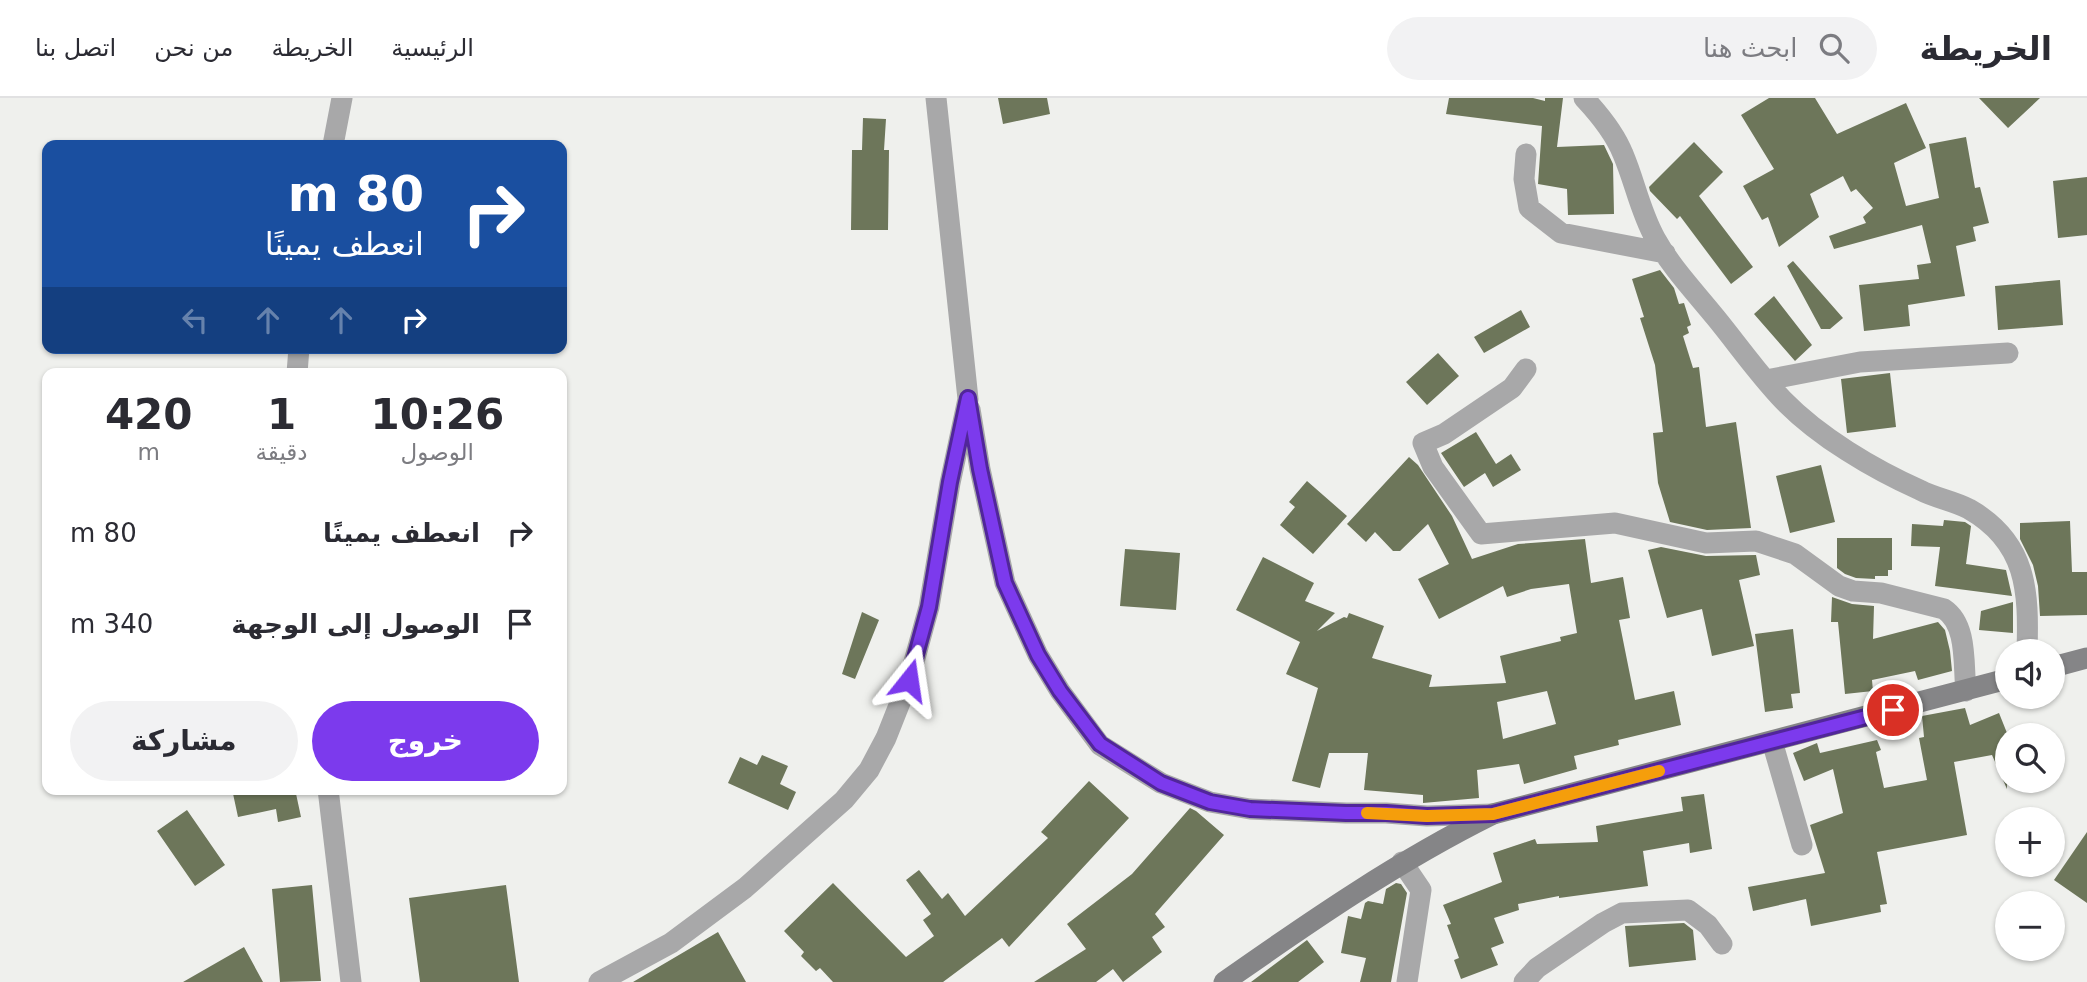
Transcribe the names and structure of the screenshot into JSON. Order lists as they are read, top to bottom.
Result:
{
  "page": {
    "header": "الخريطة",
    "search": "ابحث هنا",
    "nav": [
      "الرئيسية",
      "الخريطة",
      "من نحن",
      "اتصل بنا"
    ],
    "turn": ["80 m", "انعطف يمينًا"],
    "eta": [
      "10:26",
      "الوصول",
      "1",
      "دقيقة",
      "420",
      "m"
    ],
    "list": [
      {
        "name": "انعطف يمينًا",
        "value": "80 m"
      },
      {
        "name": "الوصول إلى الوجهة",
        "value": "340 m"
      }
    ],
    "map_buttons": ["+", "−"],
    "buttons": ["خروج", "مشاركة"]
  }
}
